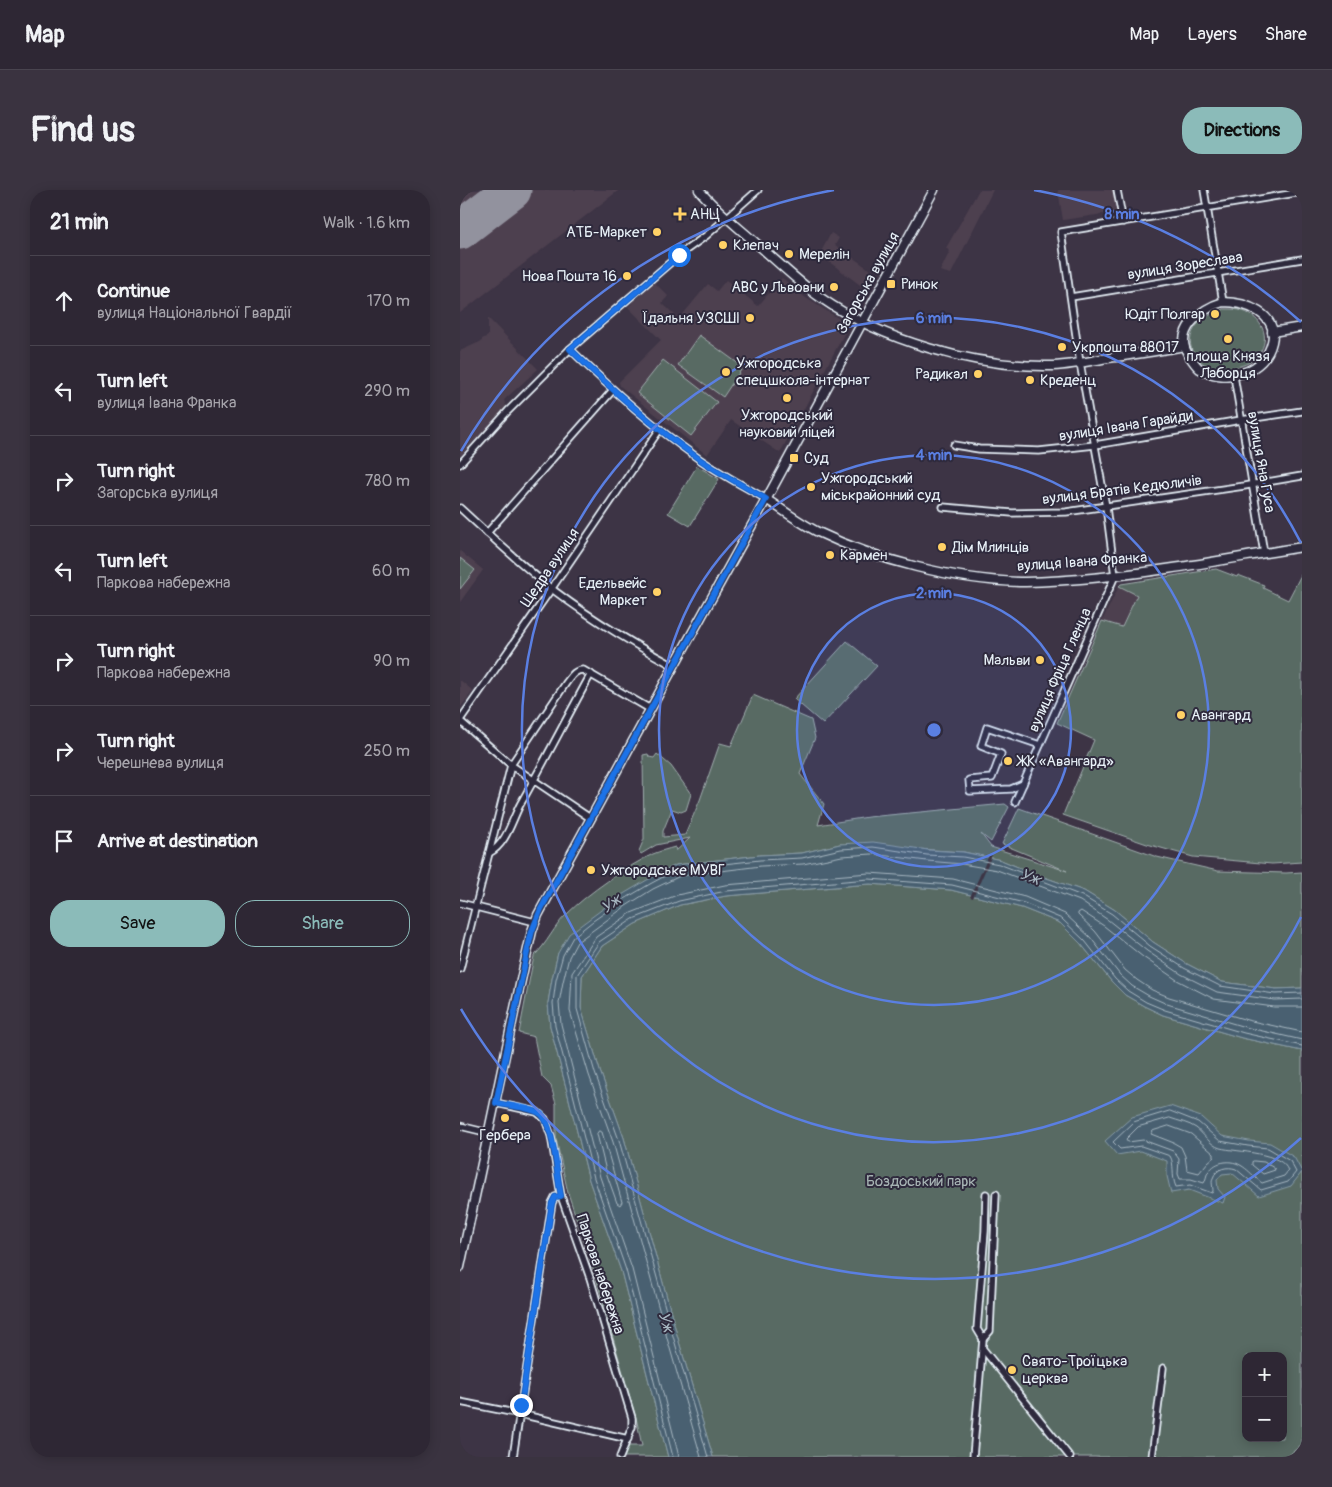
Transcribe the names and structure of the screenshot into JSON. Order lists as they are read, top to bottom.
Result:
{
  "streets": {
    "street": [
      "вулиця Зореслава",
      "Загорська вулиця",
      "вулиця Івана Гарайди",
      "вулиця Яна Гуса",
      "вулиця Братів Кедюличів",
      "вулиця Івана Франка",
      "Щедра вулиця",
      "вулиця Фріца Гленца",
      "Паркова набережна"
    ]
  },
  "crossings": [
    ["Загорська вулиця", "вулиця Івана Франка"],
    ["Загорська вулиця", "Паркова набережна"],
    ["вулиця Івана Гарайди", "вулиця Яна Гуса"],
    ["вулиця Яна Гуса", "вулиця Братів Кедюличів"],
    ["вулиця Яна Гуса", "вулиця Івана Франка"],
    ["вулиця Івана Франка", "Щедра вулиця"],
    ["вулиця Івана Франка", "вулиця Фріца Гленца"]
  ],
  "water": ["Уж"],
  "parks": ["Боздоський парк"],
  "places": {
    "health": ["АНЦ"],
    "other": [
      "АТБ-Маркет",
      "Клепач",
      "Мерелін",
      "Нова Пошта 16",
      "ABC у Львовни",
      "Юдіт Полгар",
      "Їдальня УЗСШІ",
      "площа Князя Лаборця",
      "Укрпошта 88017",
      "Ужгородська спецшкола-інтернат",
      "Радикал",
      "Креденц",
      "Ужгородський науковий ліцей",
      "Ужгородський міськрайонний суд",
      "Дім Млинців",
      "Кармен",
      "Едельвейс Маркет",
      "Мальви",
      "Авангард",
      "ЖК «Авангард»",
      "Ужгородське МУВГ",
      "Гербера",
      "Свято-Троїцька церква"
    ],
    "transit": ["Ринок", "Суд"]
  },
  "page": {
    "header": "Map",
    "nav": ["Map", "Layers", "Share"],
    "buttons": [
      "Directions",
      ["Save", "Share"]
    ],
    "title": "Find us",
    "heading": ["21 min", "Walk · 1.6 km"],
    "list": [
      ["Continue", "вулиця Національної Гвардії", "170 m"],
      ["Turn left", "вулиця Івана Франка", "290 m"],
      ["Turn right", "Загорська вулиця", "780 m"],
      ["Turn left", "Паркова набережна", "60 m"],
      ["Turn right", "Паркова набережна", "90 m"],
      ["Turn right", "Черешнева вулиця", "250 m"],
      "Arrive at destination"
    ],
    "map_buttons": ["+", "−"]
  },
  "rings": [
    "8 min",
    "6 min",
    "4 min",
    "2 min"
  ]
}
